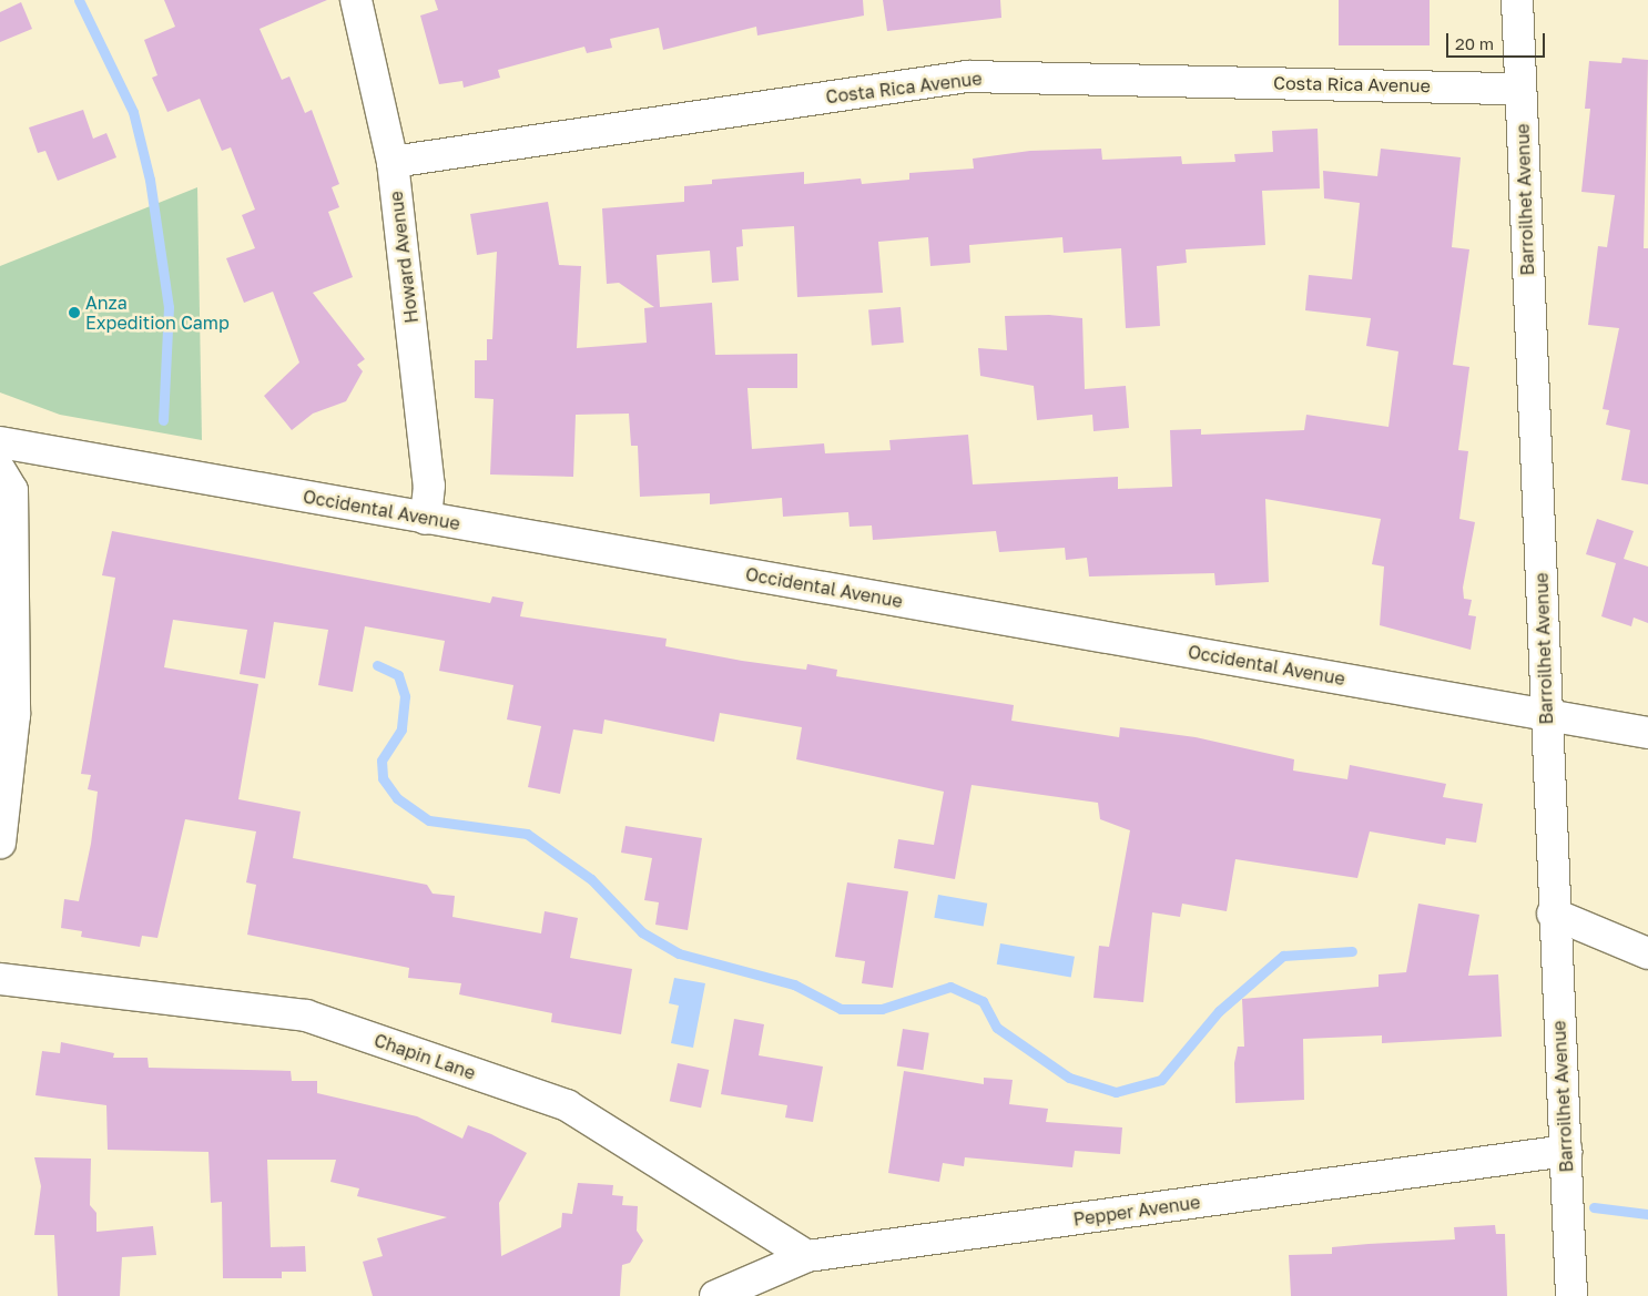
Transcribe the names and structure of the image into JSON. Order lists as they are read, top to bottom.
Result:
{
  "streets": {
    "street": [
      "Costa Rica Avenue",
      "Barroilhet Avenue",
      "Howard Avenue",
      "Occidental Avenue",
      "Chapin Lane",
      "Pepper Avenue"
    ]
  },
  "crossings": [
    ["Costa Rica Avenue", "Barroilhet Avenue"],
    ["Costa Rica Avenue", "Howard Avenue"],
    ["Barroilhet Avenue", "Occidental Avenue"],
    ["Barroilhet Avenue", "Pepper Avenue"],
    ["Howard Avenue", "Occidental Avenue"],
    ["Chapin Lane", "Pepper Avenue"]
  ],
  "places": ["Anza Expedition Camp"],
  "scale_bar": "20 m"
}
